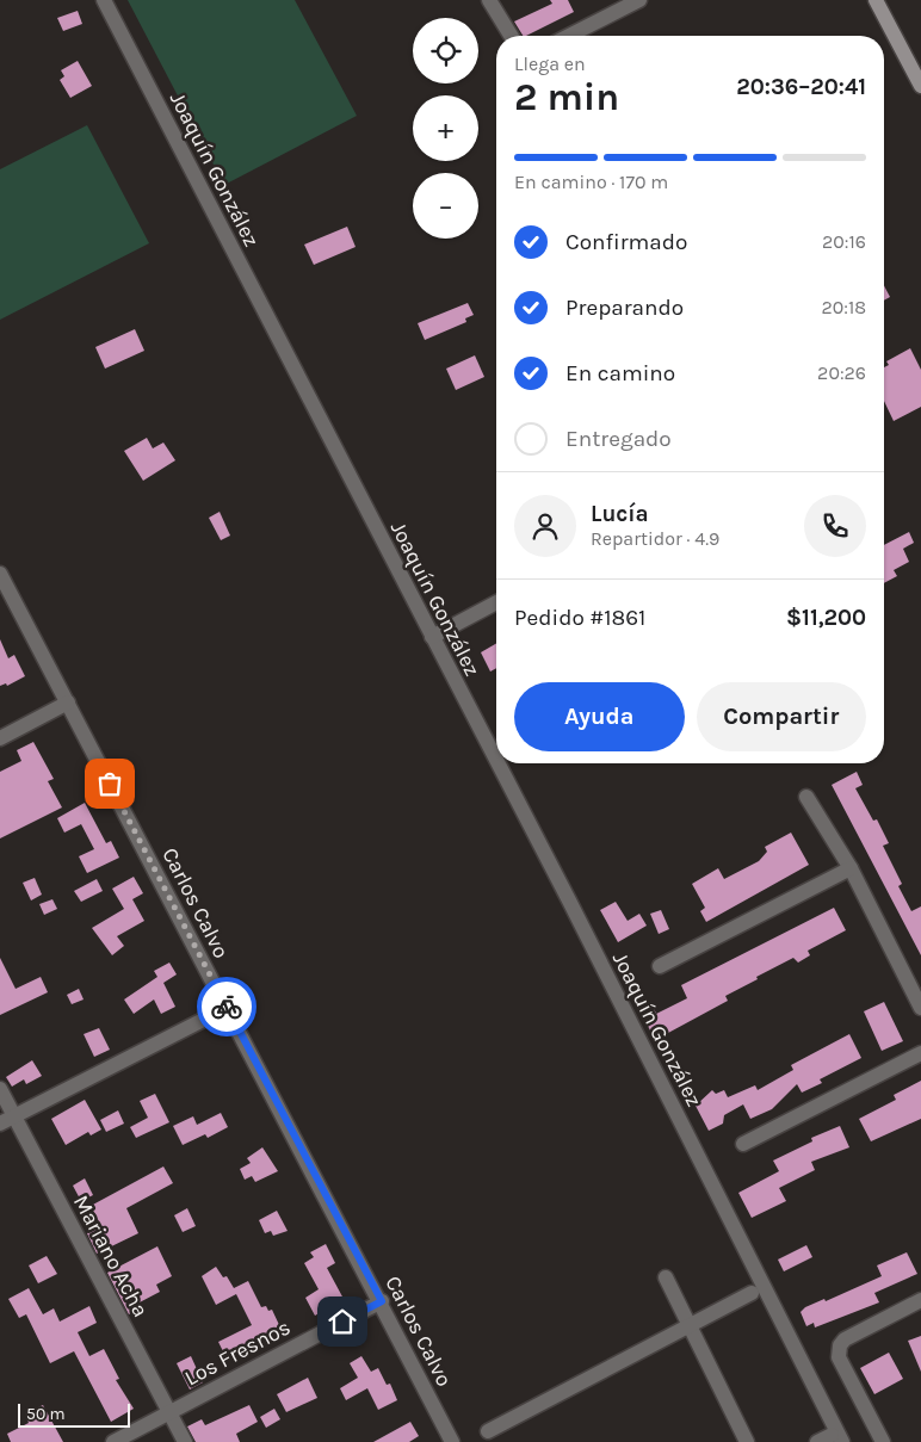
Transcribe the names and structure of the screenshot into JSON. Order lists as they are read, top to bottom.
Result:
{
  "streets": {
    "street": [
      "Joaquín González",
      "Carlos Calvo",
      "Mariano Acha",
      "Los Fresnos"
    ]
  },
  "crossings": [
    ["Carlos Calvo", "Los Fresnos"],
    ["Mariano Acha", "Los Fresnos"]
  ],
  "scale_bar": "50 m",
  "page": {
    "map_buttons": ["+", "−"],
    "heading": ["2 min", "Llega en", "20:36–20:41"],
    "panel": [
      "Lucía",
      "Repartidor · 4.9",
      "Pedido #1861",
      "$11,200"
    ],
    "bar": "En camino · 170 m",
    "list": [
      ["Confirmado", "20:16"],
      ["Preparando", "20:18"],
      ["En camino", "20:26"],
      "Entregado"
    ],
    "buttons": ["Ayuda", "Compartir"],
    "scale": "50 m"
  }
}
